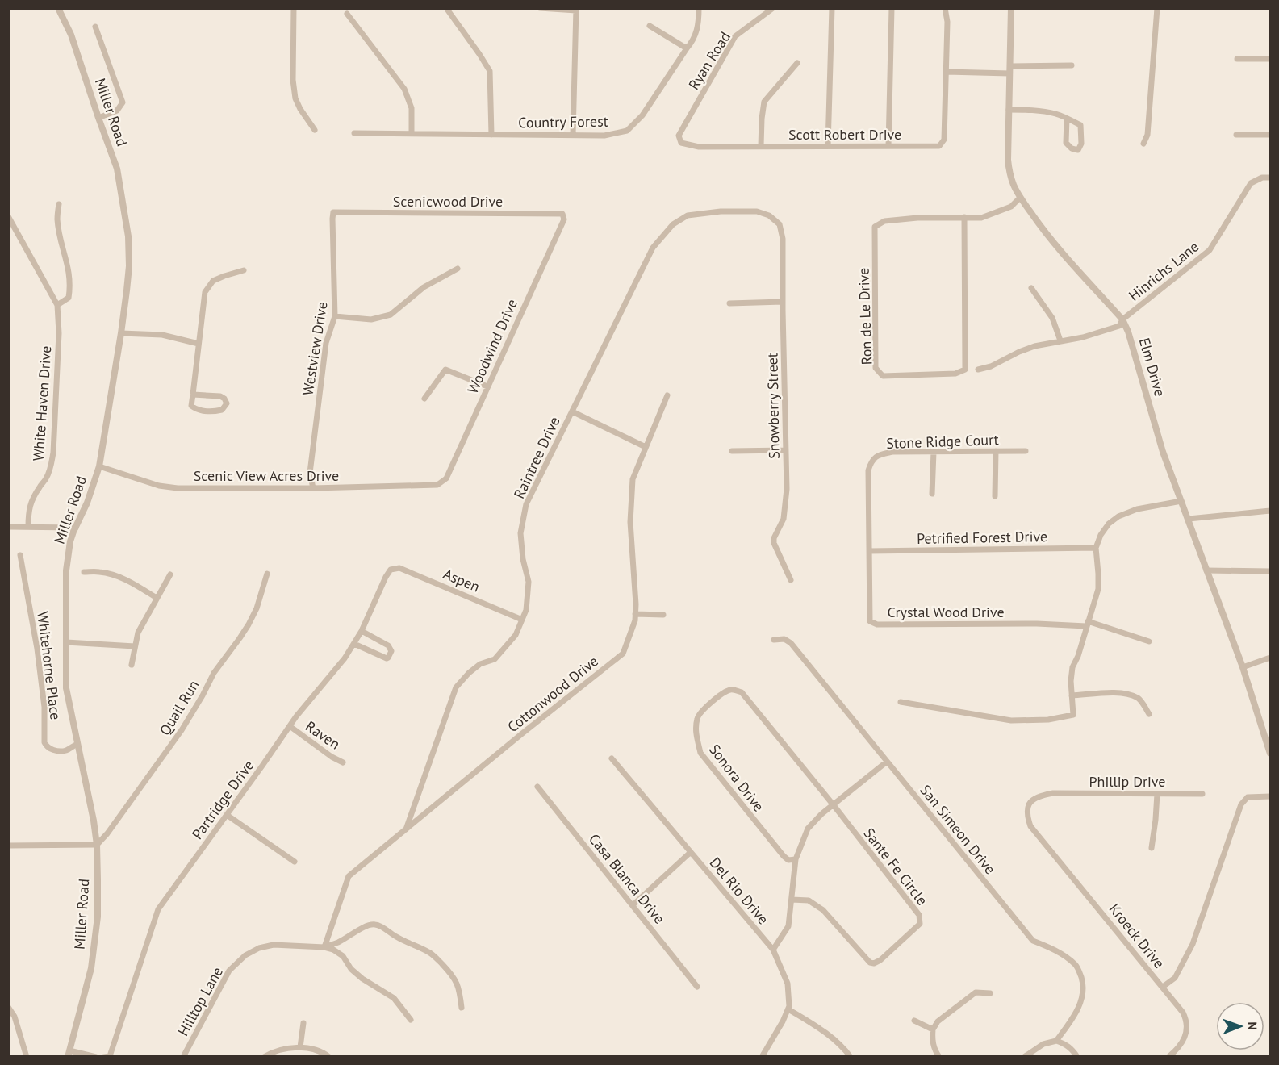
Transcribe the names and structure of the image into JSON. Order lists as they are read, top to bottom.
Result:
{
  "streets": {
    "street": [
      "Ryan Road",
      "Miller Road",
      "Country Forest",
      "Scott Robert Drive",
      "Scenicwood Drive",
      "Hinrichs Lane",
      "Ron de Le Drive",
      "Woodwind Drive",
      "Westview Drive",
      "Elm Drive",
      "White Haven Drive",
      "Snowberry Street",
      "Stone Ridge Court",
      "Raintree Drive",
      "Scenic View Acres Drive",
      "Petrified Forest Drive",
      "Aspen",
      "Crystal Wood Drive",
      "Whitehorne Place",
      "Cottonwood Drive",
      "Quail Run",
      "Raven",
      "Sonora Drive",
      "Phillip Drive",
      "Partridge Drive",
      "San Simeon Drive",
      "Sante Fe Circle",
      "Casa Blanca Drive",
      "Del Rio Drive",
      "Kroeck Drive",
      "Hilltop Lane"
    ]
  },
  "crossings": [
    ["Ryan Road", "Scott Robert Drive"],
    ["Miller Road", "Scenic View Acres Drive"],
    ["Miller Road", "Whitehorne Place"],
    ["Miller Road", "Quail Run"],
    ["Scenicwood Drive", "Woodwind Drive"],
    ["Scenicwood Drive", "Westview Drive"],
    ["Hinrichs Lane", "Elm Drive"],
    ["Ron de Le Drive", "Elm Drive"],
    ["Woodwind Drive", "Scenic View Acres Drive"],
    ["Westview Drive", "Scenic View Acres Drive"],
    ["Snowberry Street", "Raintree Drive"],
    ["Stone Ridge Court", "Crystal Wood Drive"],
    ["Raintree Drive", "Aspen"],
    ["Raintree Drive", "Cottonwood Drive"],
    ["Petrified Forest Drive", "Crystal Wood Drive"],
    ["Aspen", "Partridge Drive"],
    ["Cottonwood Drive", "Hilltop Lane"],
    ["Raven", "Partridge Drive"],
    ["Sonora Drive", "Sante Fe Circle"],
    ["Phillip Drive", "Kroeck Drive"]
  ],
  "north": "right"
}
